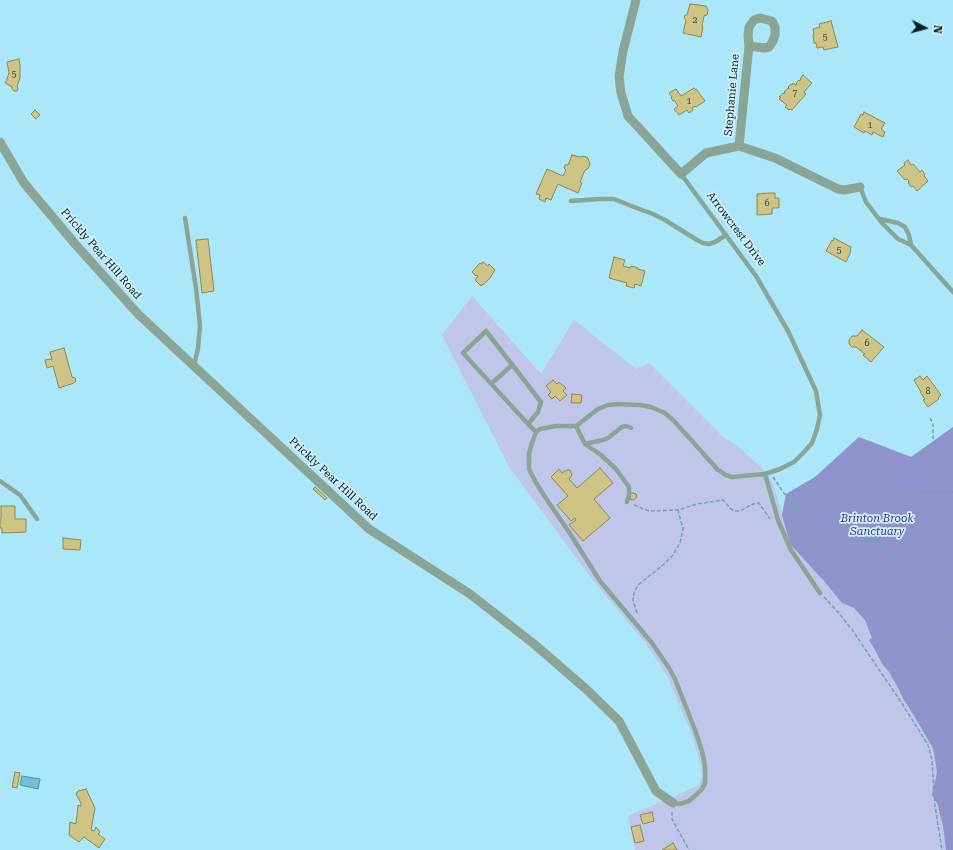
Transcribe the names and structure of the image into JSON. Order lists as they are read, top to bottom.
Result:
{
  "streets": {
    "street": ["Stephanie Lane", "Arrowcrest Drive", "Prickly Pear Hill Road"]
  },
  "parks": ["Brinton Brook Sanctuary"],
  "house_numbers": [
    "2",
    "5",
    "5",
    "7",
    "1",
    "1",
    "6",
    "5",
    "6",
    "8"
  ],
  "north": "right"
}
